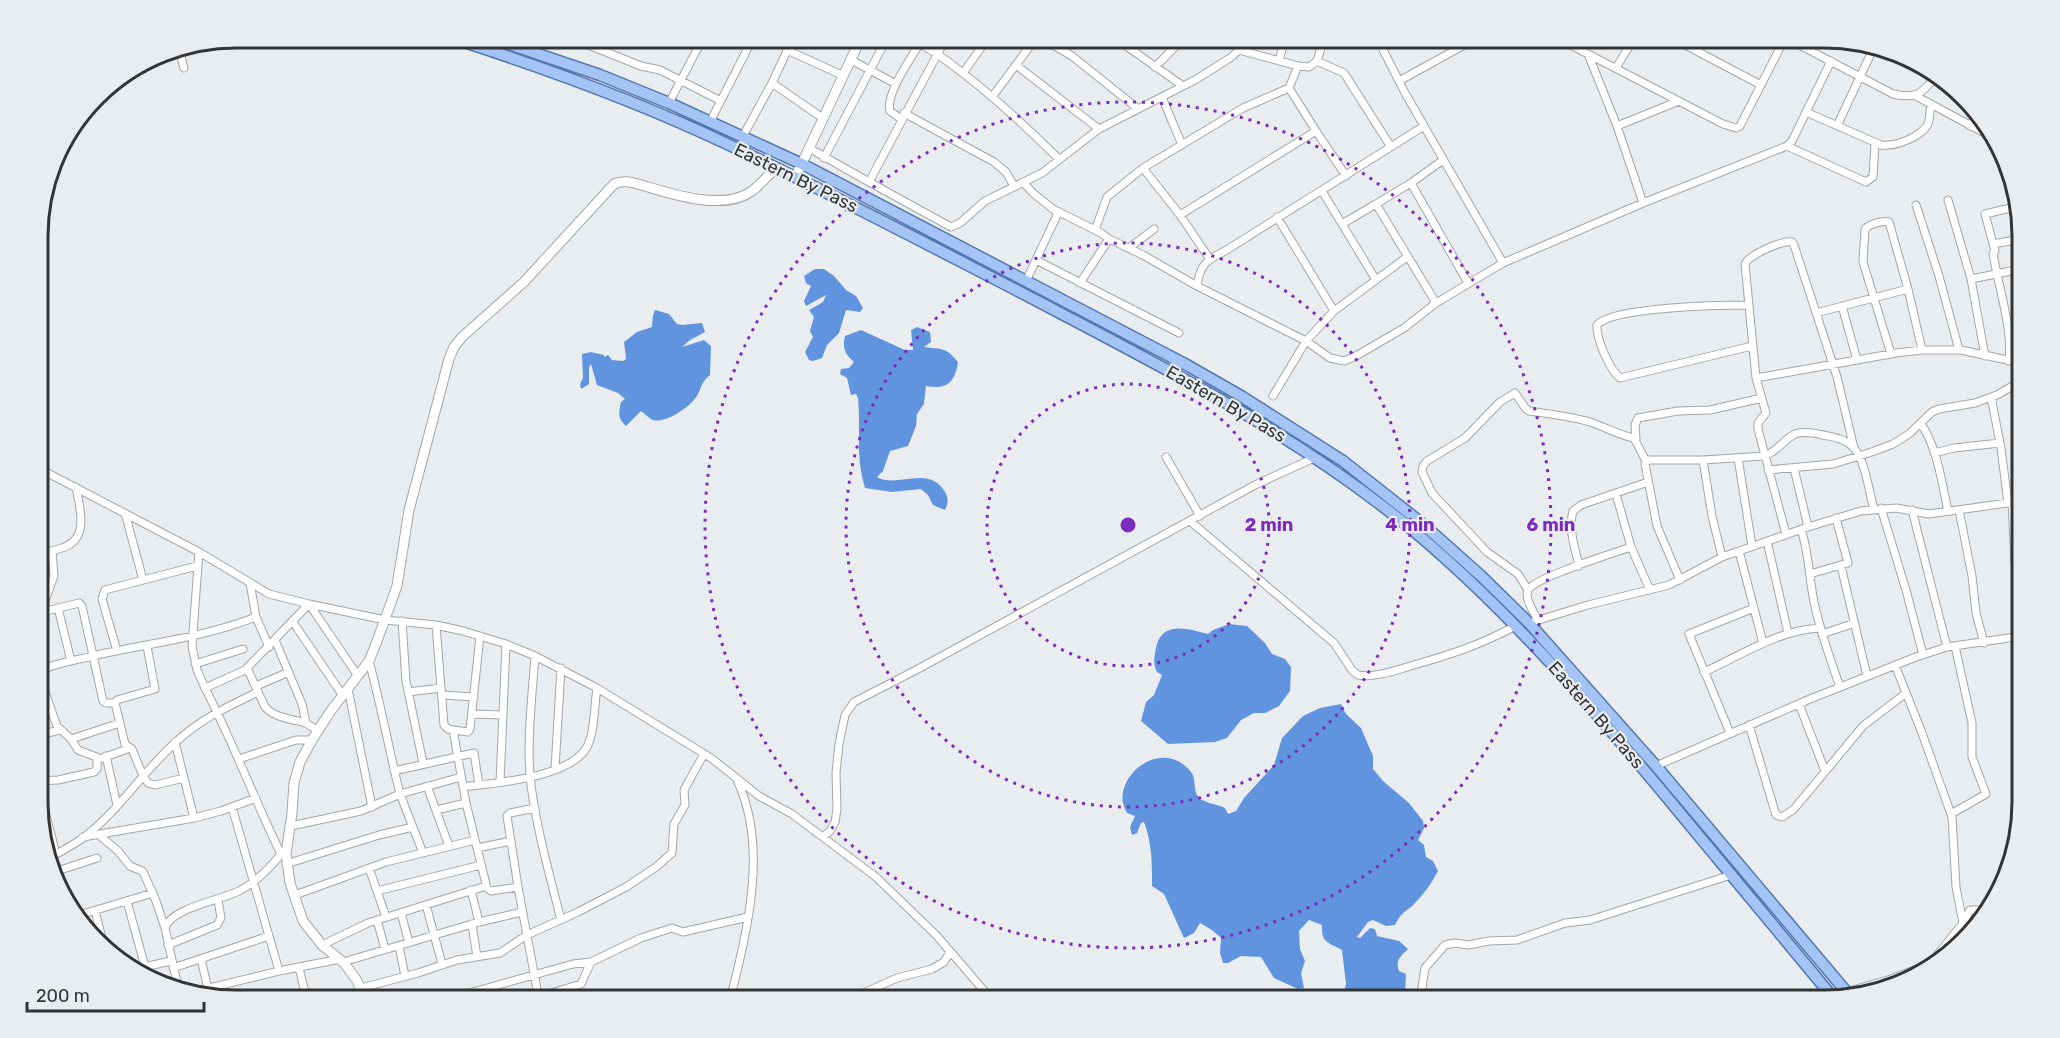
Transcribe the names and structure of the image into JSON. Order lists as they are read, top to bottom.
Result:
{
  "streets": {
    "main road": ["Eastern By Pass"]
  },
  "scale_bar": "200 m",
  "rings": ["2 min", "4 min", "6 min"]
}
